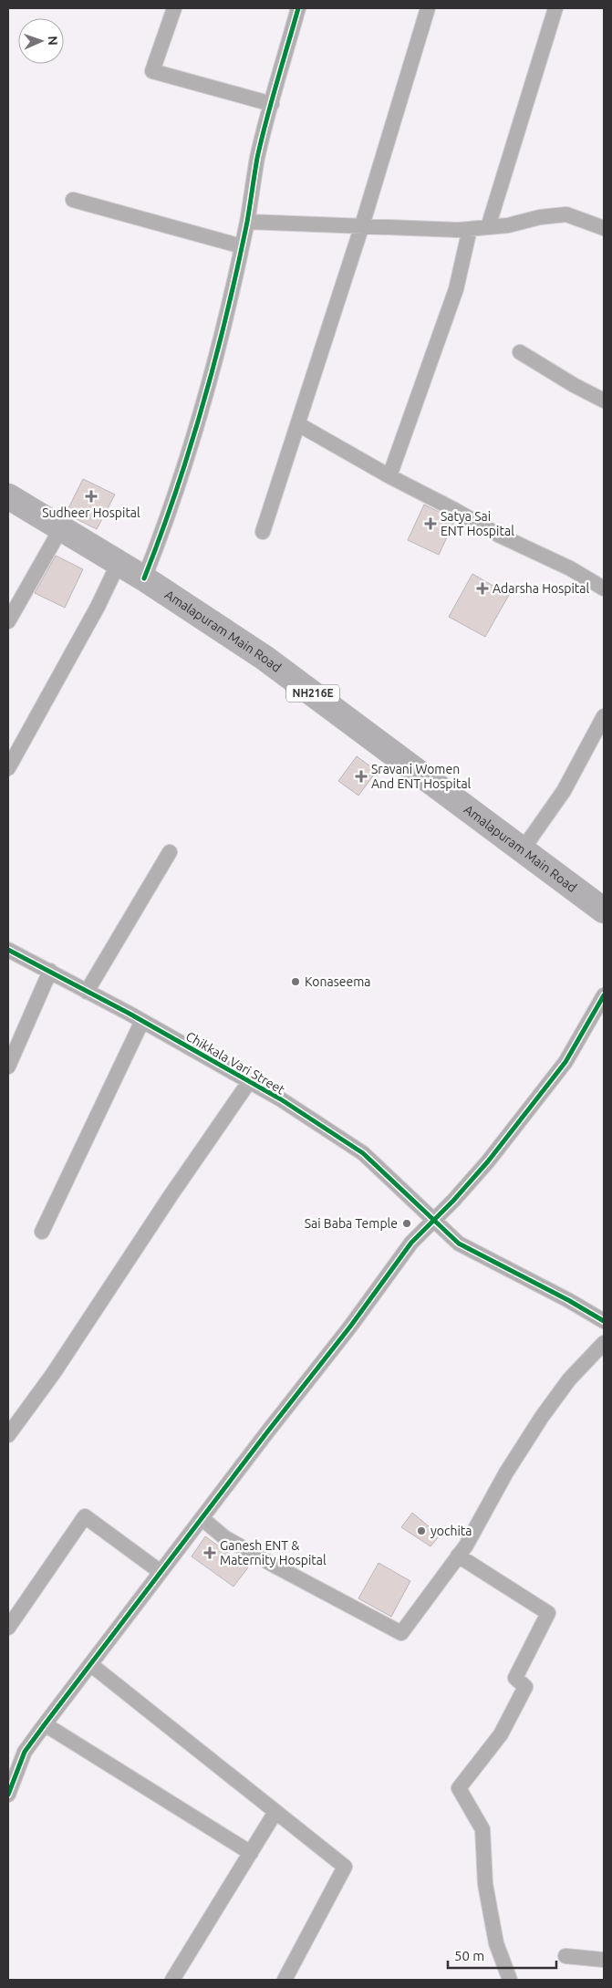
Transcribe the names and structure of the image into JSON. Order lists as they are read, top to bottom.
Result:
{
  "streets": {
    "highway": ["Amalapuram Main Road", "NH216E"],
    "street": ["Chikkala Vari Street"]
  },
  "places": {
    "health": [
      "Sudheer Hospital",
      "Satya Sai ENT Hospital",
      "Adarsha Hospital",
      "Sravani Women And ENT Hospital",
      "Ganesh ENT & Maternity Hospital"
    ],
    "other": ["Konaseema", "Sai Baba Temple", "yochita"]
  },
  "scale_bar": "50 m",
  "north": "right"
}
